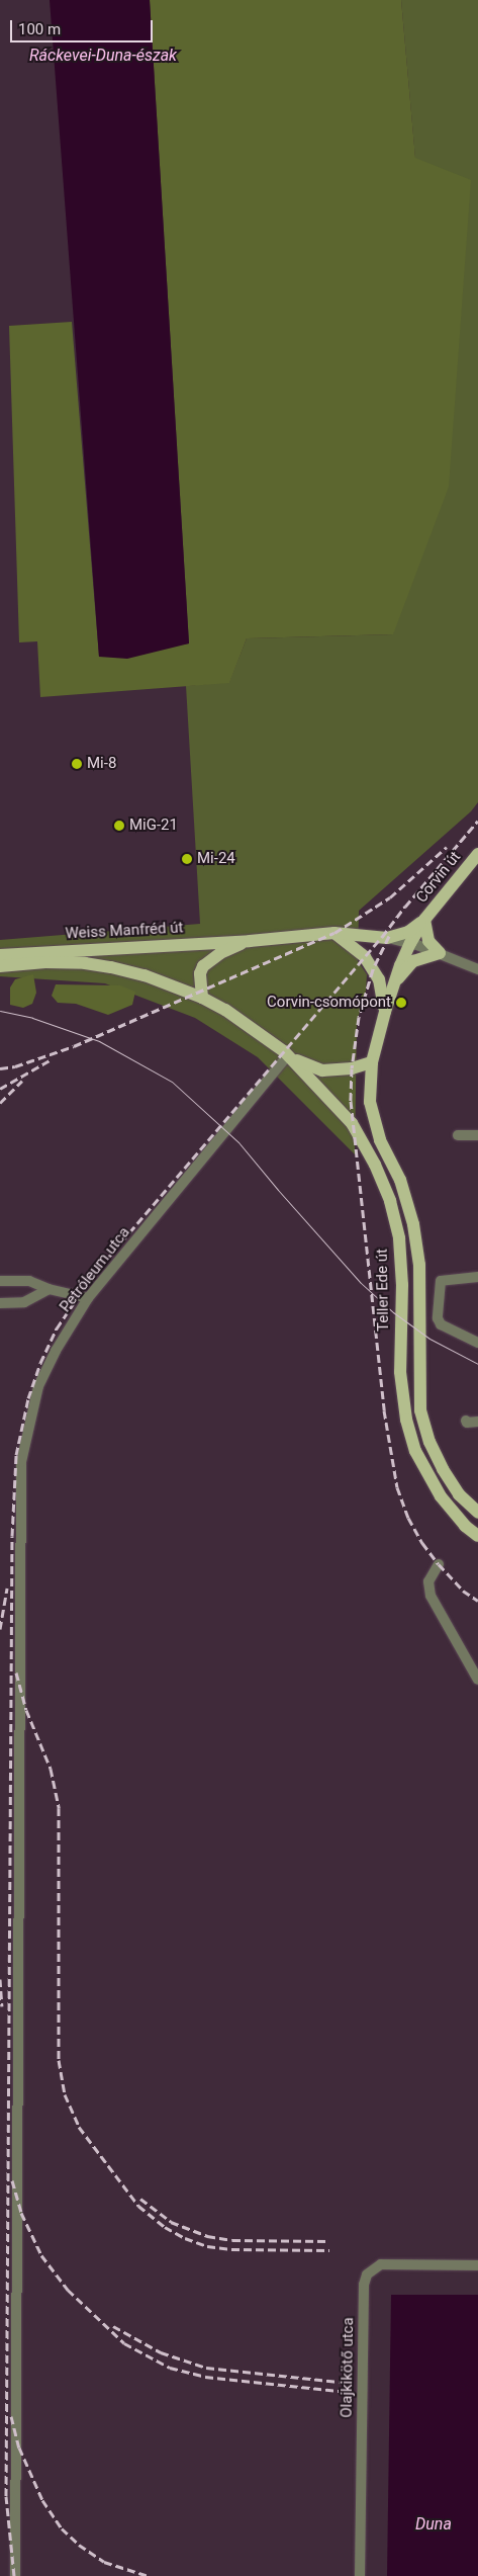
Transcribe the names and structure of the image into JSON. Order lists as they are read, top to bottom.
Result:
{
  "streets": {
    "main road": ["Corvin út", "Weiss Manfréd út", "Teller Ede út"],
    "street": ["Petróleum utca", "Olajkikötő utca"]
  },
  "crossings": [
    ["Weiss Manfréd út", "Petróleum utca"],
    ["Weiss Manfréd út", "Teller Ede út"],
    ["Petróleum utca", "Teller Ede út"]
  ],
  "water": ["Ráckevei-Duna-észak", "Duna"],
  "places": [
    "Mi-8",
    "MiG-21",
    "Mi-24",
    "Corvin-csomópont"
  ],
  "scale_bar": "100 m"
}
